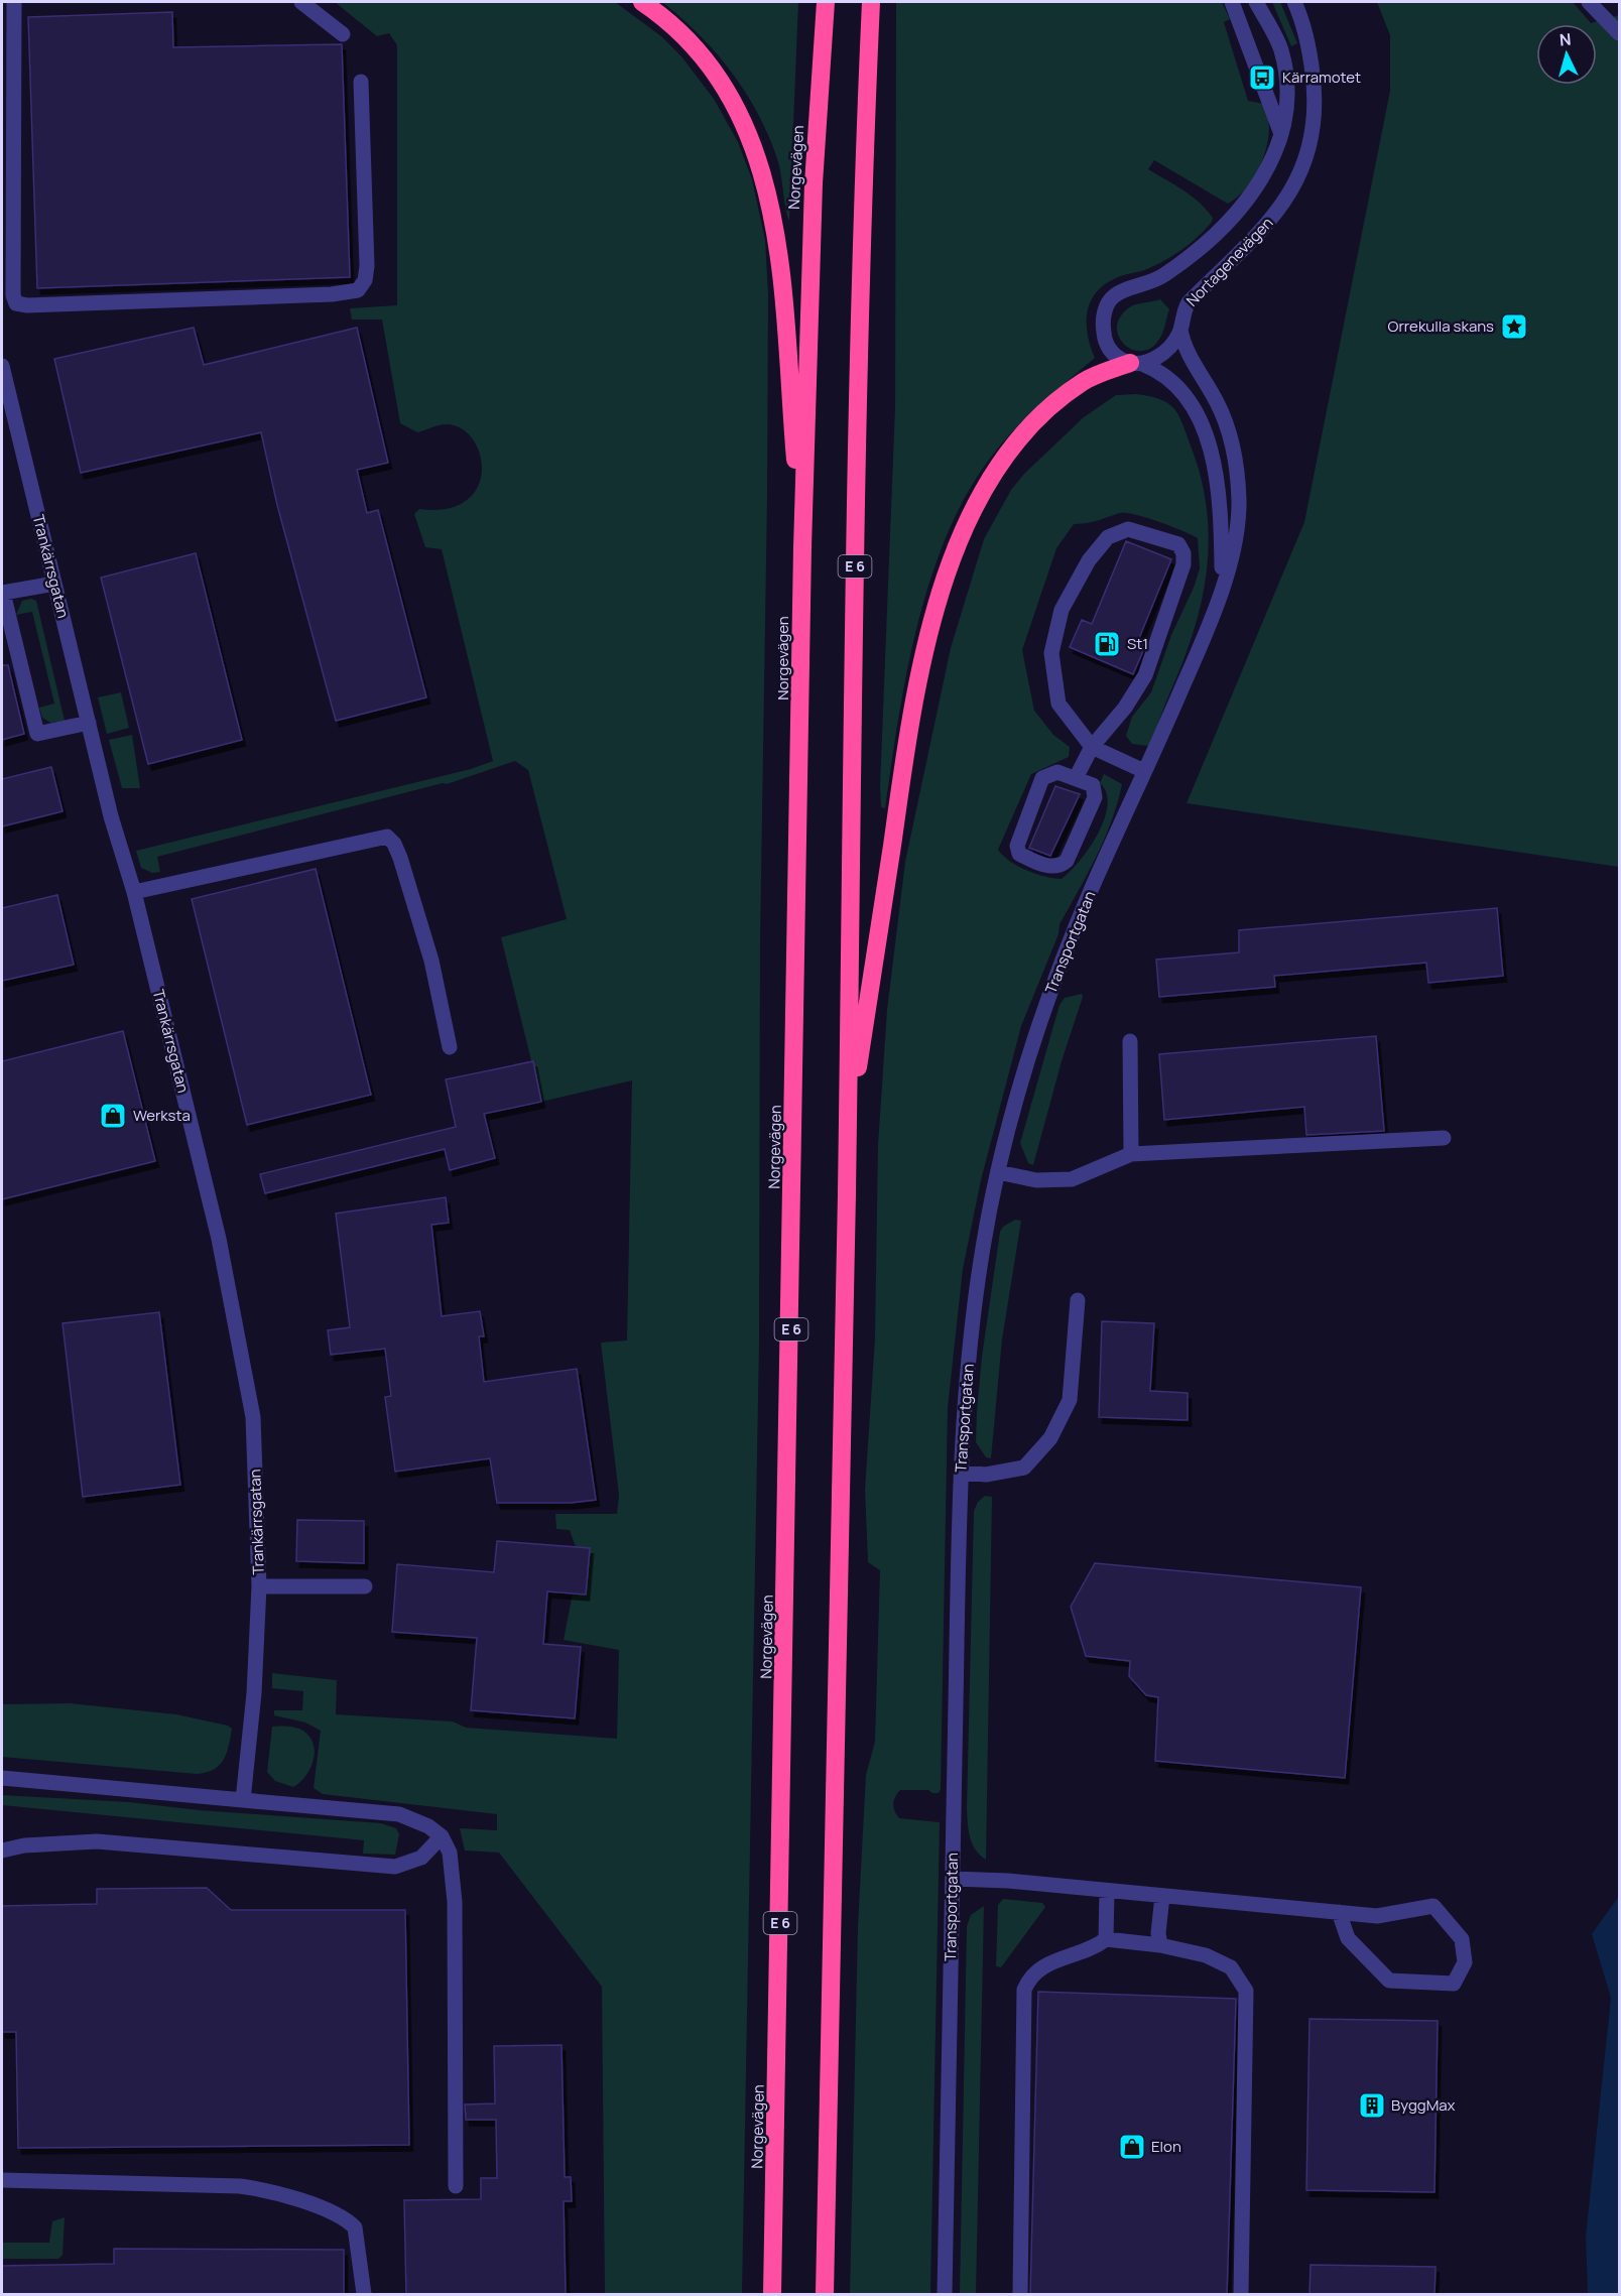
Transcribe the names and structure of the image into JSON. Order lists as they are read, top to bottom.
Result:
{
  "streets": {
    "highway": ["Norgevägen", "E 6"],
    "street": ["Nortagenevägen", "Trankärrsgatan", "Transportgatan"]
  },
  "crossings": [
    ["Nortagenevägen", "Transportgatan"]
  ],
  "places": {
    "bus stop": ["Kärramotet"],
    "place": ["Orrekulla skans"],
    "fuel station": ["St1"],
    "shop": ["Werksta", "Elon"],
    "building": ["ByggMax"]
  },
  "north": "top"
}
